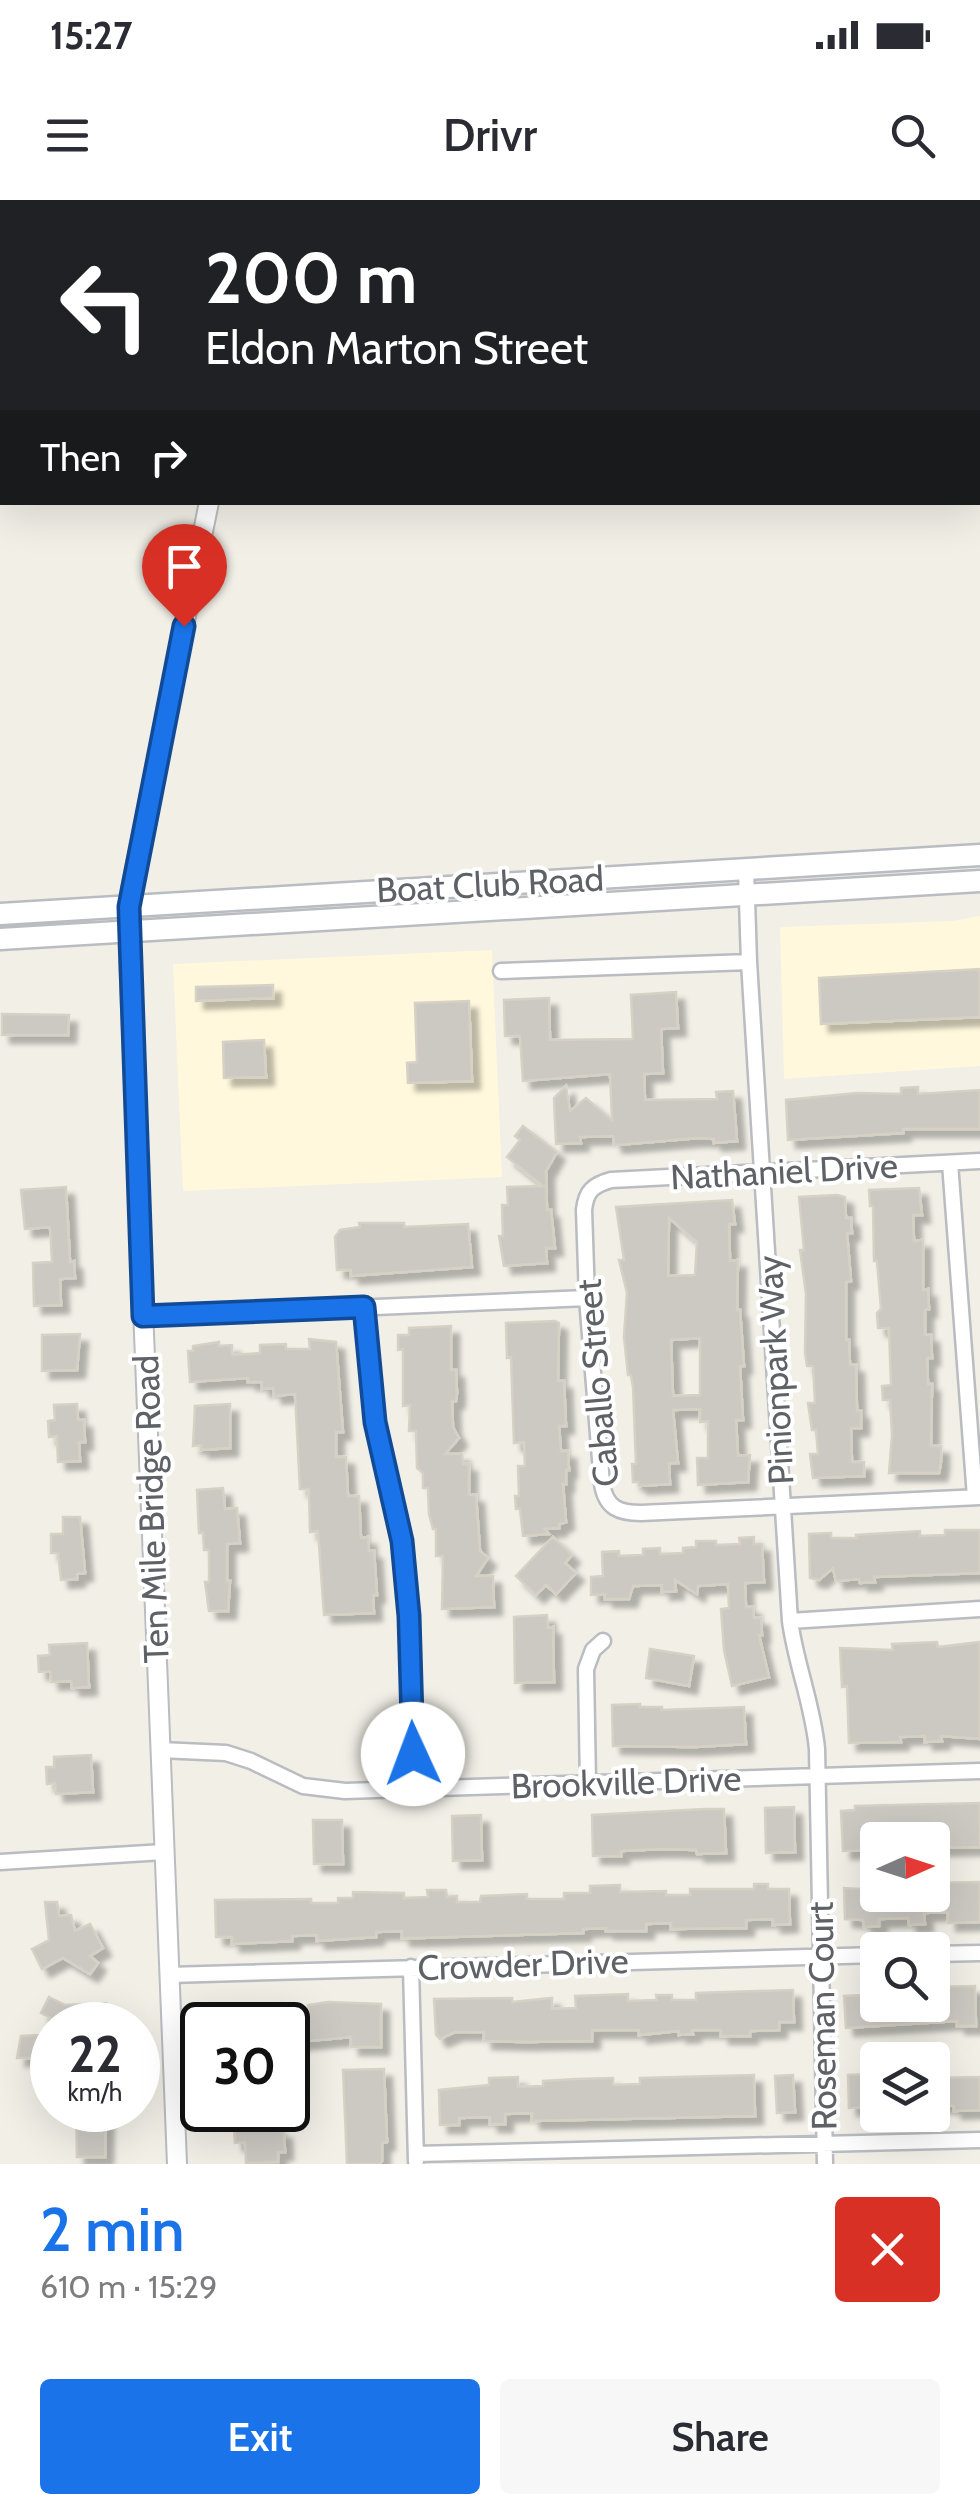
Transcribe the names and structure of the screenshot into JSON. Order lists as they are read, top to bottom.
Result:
{
  "streets": {
    "main road": ["Boat Club Road"],
    "street": [
      "Nathaniel Drive",
      "Pinionpark Way",
      "Caballo Street",
      "Ten Mile Bridge Road",
      "Brookville Drive",
      "Crowder Drive",
      "Roseman Court"
    ]
  },
  "crossings": [
    ["Boat Club Road", "Pinionpark Way"],
    ["Boat Club Road", "Ten Mile Bridge Road"],
    ["Nathaniel Drive", "Pinionpark Way"],
    ["Nathaniel Drive", "Caballo Street"],
    ["Pinionpark Way", "Caballo Street"],
    ["Pinionpark Way", "Brookville Drive"],
    ["Pinionpark Way", "Roseman Court"],
    ["Ten Mile Bridge Road", "Brookville Drive"],
    ["Ten Mile Bridge Road", "Crowder Drive"],
    ["Crowder Drive", "Roseman Court"]
  ],
  "north": "right",
  "page": {
    "status": "15:27",
    "header": "Drivr",
    "turn": ["200 m", "Eldon Marton Street"],
    "then": "Then",
    "speed": "22 km/h",
    "limit": "30",
    "heading": ["2 min", "610 m · 15:29"],
    "buttons": ["Exit", "Share"]
  }
}
